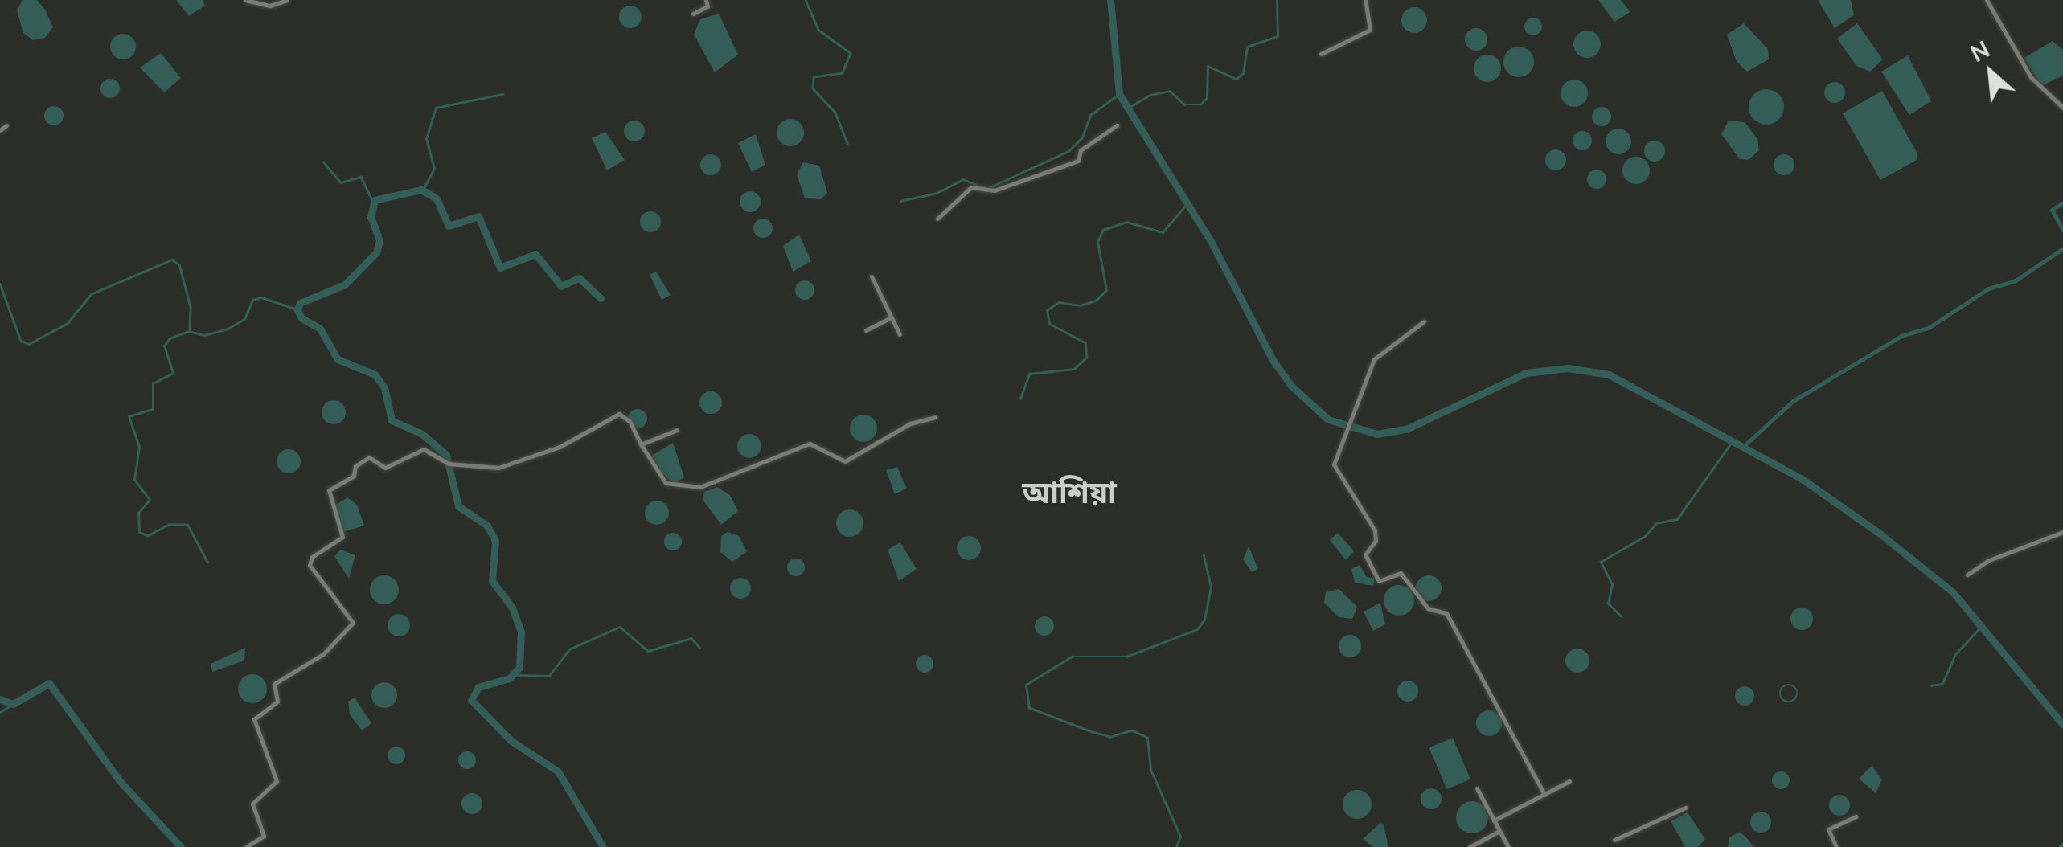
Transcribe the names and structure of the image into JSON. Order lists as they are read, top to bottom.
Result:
{
  "districts": ["আশিয়া"],
  "north": "top left"
}
